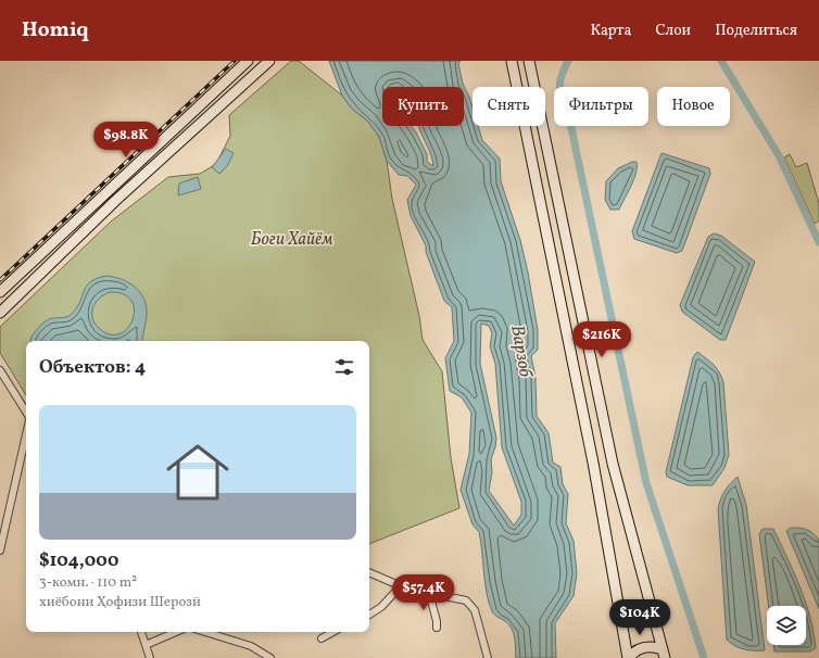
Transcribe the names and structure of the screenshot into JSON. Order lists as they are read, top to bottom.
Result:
{
  "water": ["Варзоб"],
  "parks": ["Боғи Хайём"],
  "page": {
    "header": "Homiq",
    "nav": ["Карта", "Слои", "Поделиться"],
    "chip": [
      "Купить",
      "Снять",
      "Фильтры",
      "Новое"
    ],
    "price": [
      "$98.8K",
      "$216K",
      "$57.4K",
      "$104K"
    ],
    "heading": "Объектов: 4",
    "list": [
      {
        "name": "$104,000",
        "note": "3-комн. · 110 m² · хиёбони Ҳофизи Шерозӣ"
      }
    ]
  }
}
